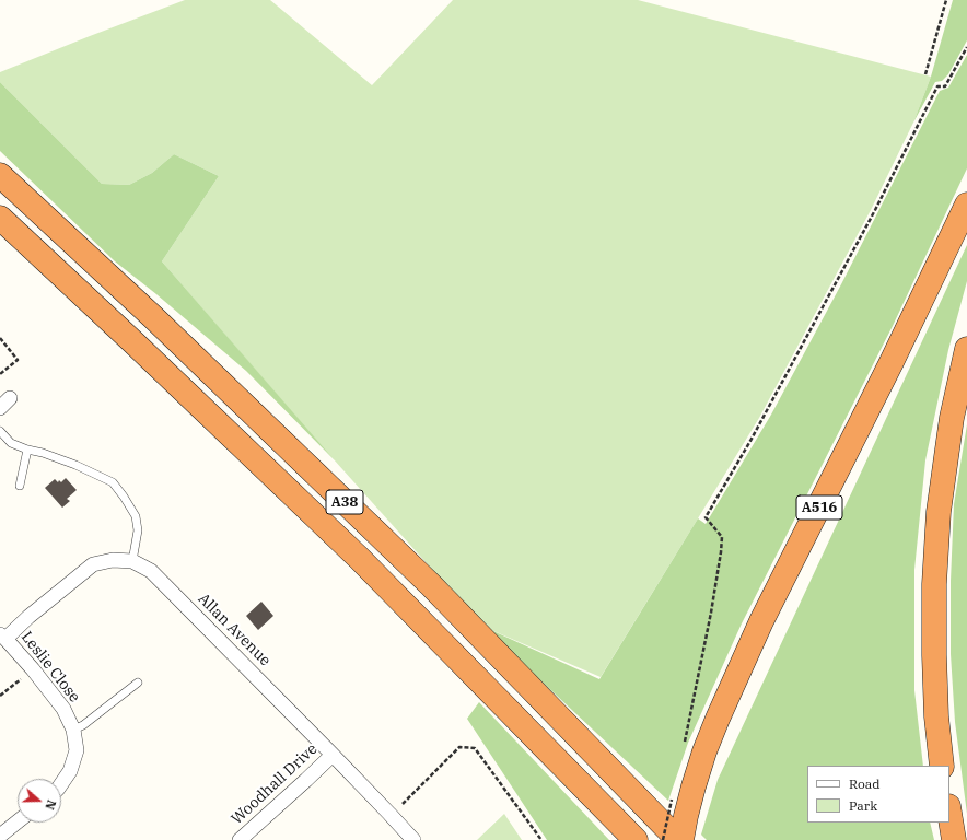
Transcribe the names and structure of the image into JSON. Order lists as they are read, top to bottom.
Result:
{
  "streets": {
    "highway": ["A38", "A516"],
    "street": ["Allan Avenue", "Leslie Close", "Woodhall Drive"]
  },
  "crossings": [
    ["Allan Avenue", "Leslie Close"],
    ["Allan Avenue", "Woodhall Drive"]
  ],
  "legend": ["Road", "Park"],
  "north": "right"
}
